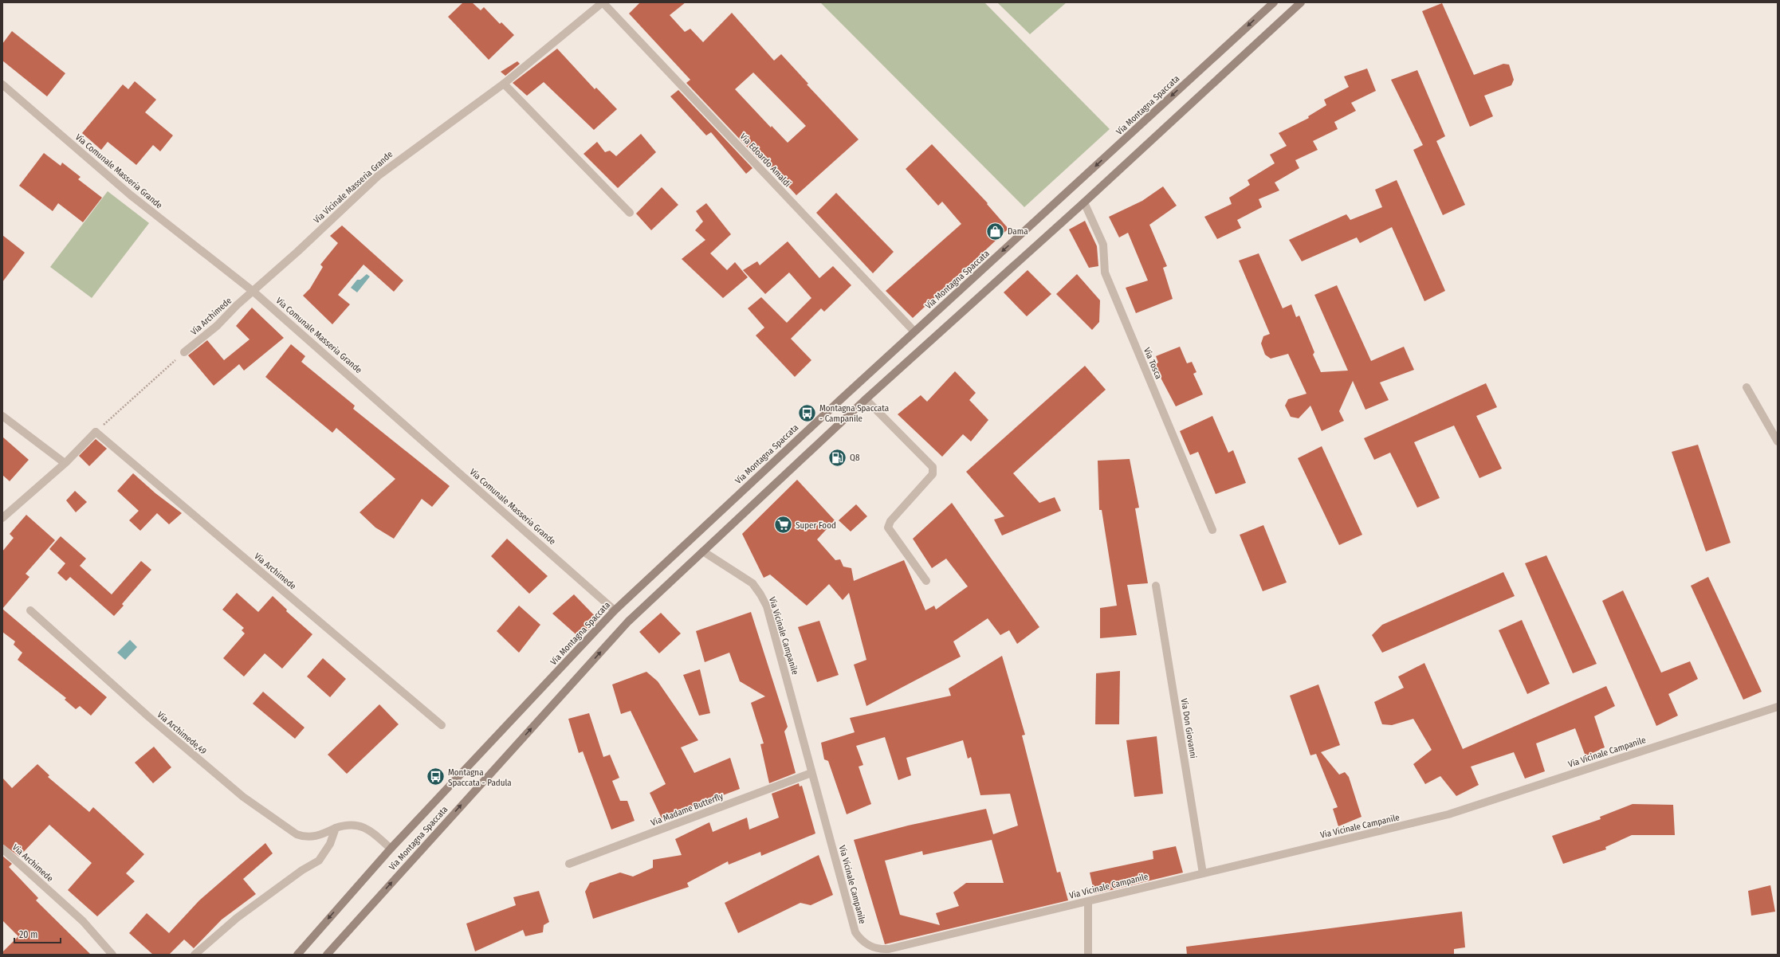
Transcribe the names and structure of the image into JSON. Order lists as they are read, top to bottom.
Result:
{
  "streets": {
    "main road": ["Via Montagna Spaccata"],
    "street": [
      "Via Edoardo Amaldi",
      "Via Comunale Masseria Grande",
      "Via Vicinale Masseria Grande",
      "Via Archimede",
      "Via Tosca",
      "Via Vicinale Campanile",
      "Via Don Giovanni",
      "Via Archimede,49",
      "Via Madame Butterfly"
    ]
  },
  "crossings": [
    ["Via Montagna Spaccata", "Via Edoardo Amaldi"],
    ["Via Montagna Spaccata", "Via Comunale Masseria Grande"],
    ["Via Montagna Spaccata", "Via Tosca"],
    ["Via Montagna Spaccata", "Via Vicinale Campanile"],
    ["Via Montagna Spaccata", "Via Archimede,49"],
    ["Via Edoardo Amaldi", "Via Vicinale Masseria Grande"],
    ["Via Comunale Masseria Grande", "Via Vicinale Masseria Grande"],
    ["Via Comunale Masseria Grande", "Via Archimede"],
    ["Via Vicinale Masseria Grande", "Via Archimede"],
    ["Via Vicinale Campanile", "Via Don Giovanni"],
    ["Via Vicinale Campanile", "Via Madame Butterfly"]
  ],
  "places": {
    "shop": ["Dama"],
    "bus stop": ["Montagna Spaccata - Campanile", "Montagna Spaccata - Padula"],
    "fuel station": ["Q8"],
    "supermarket": ["Super Food"]
  },
  "scale_bar": "20 m"
}
